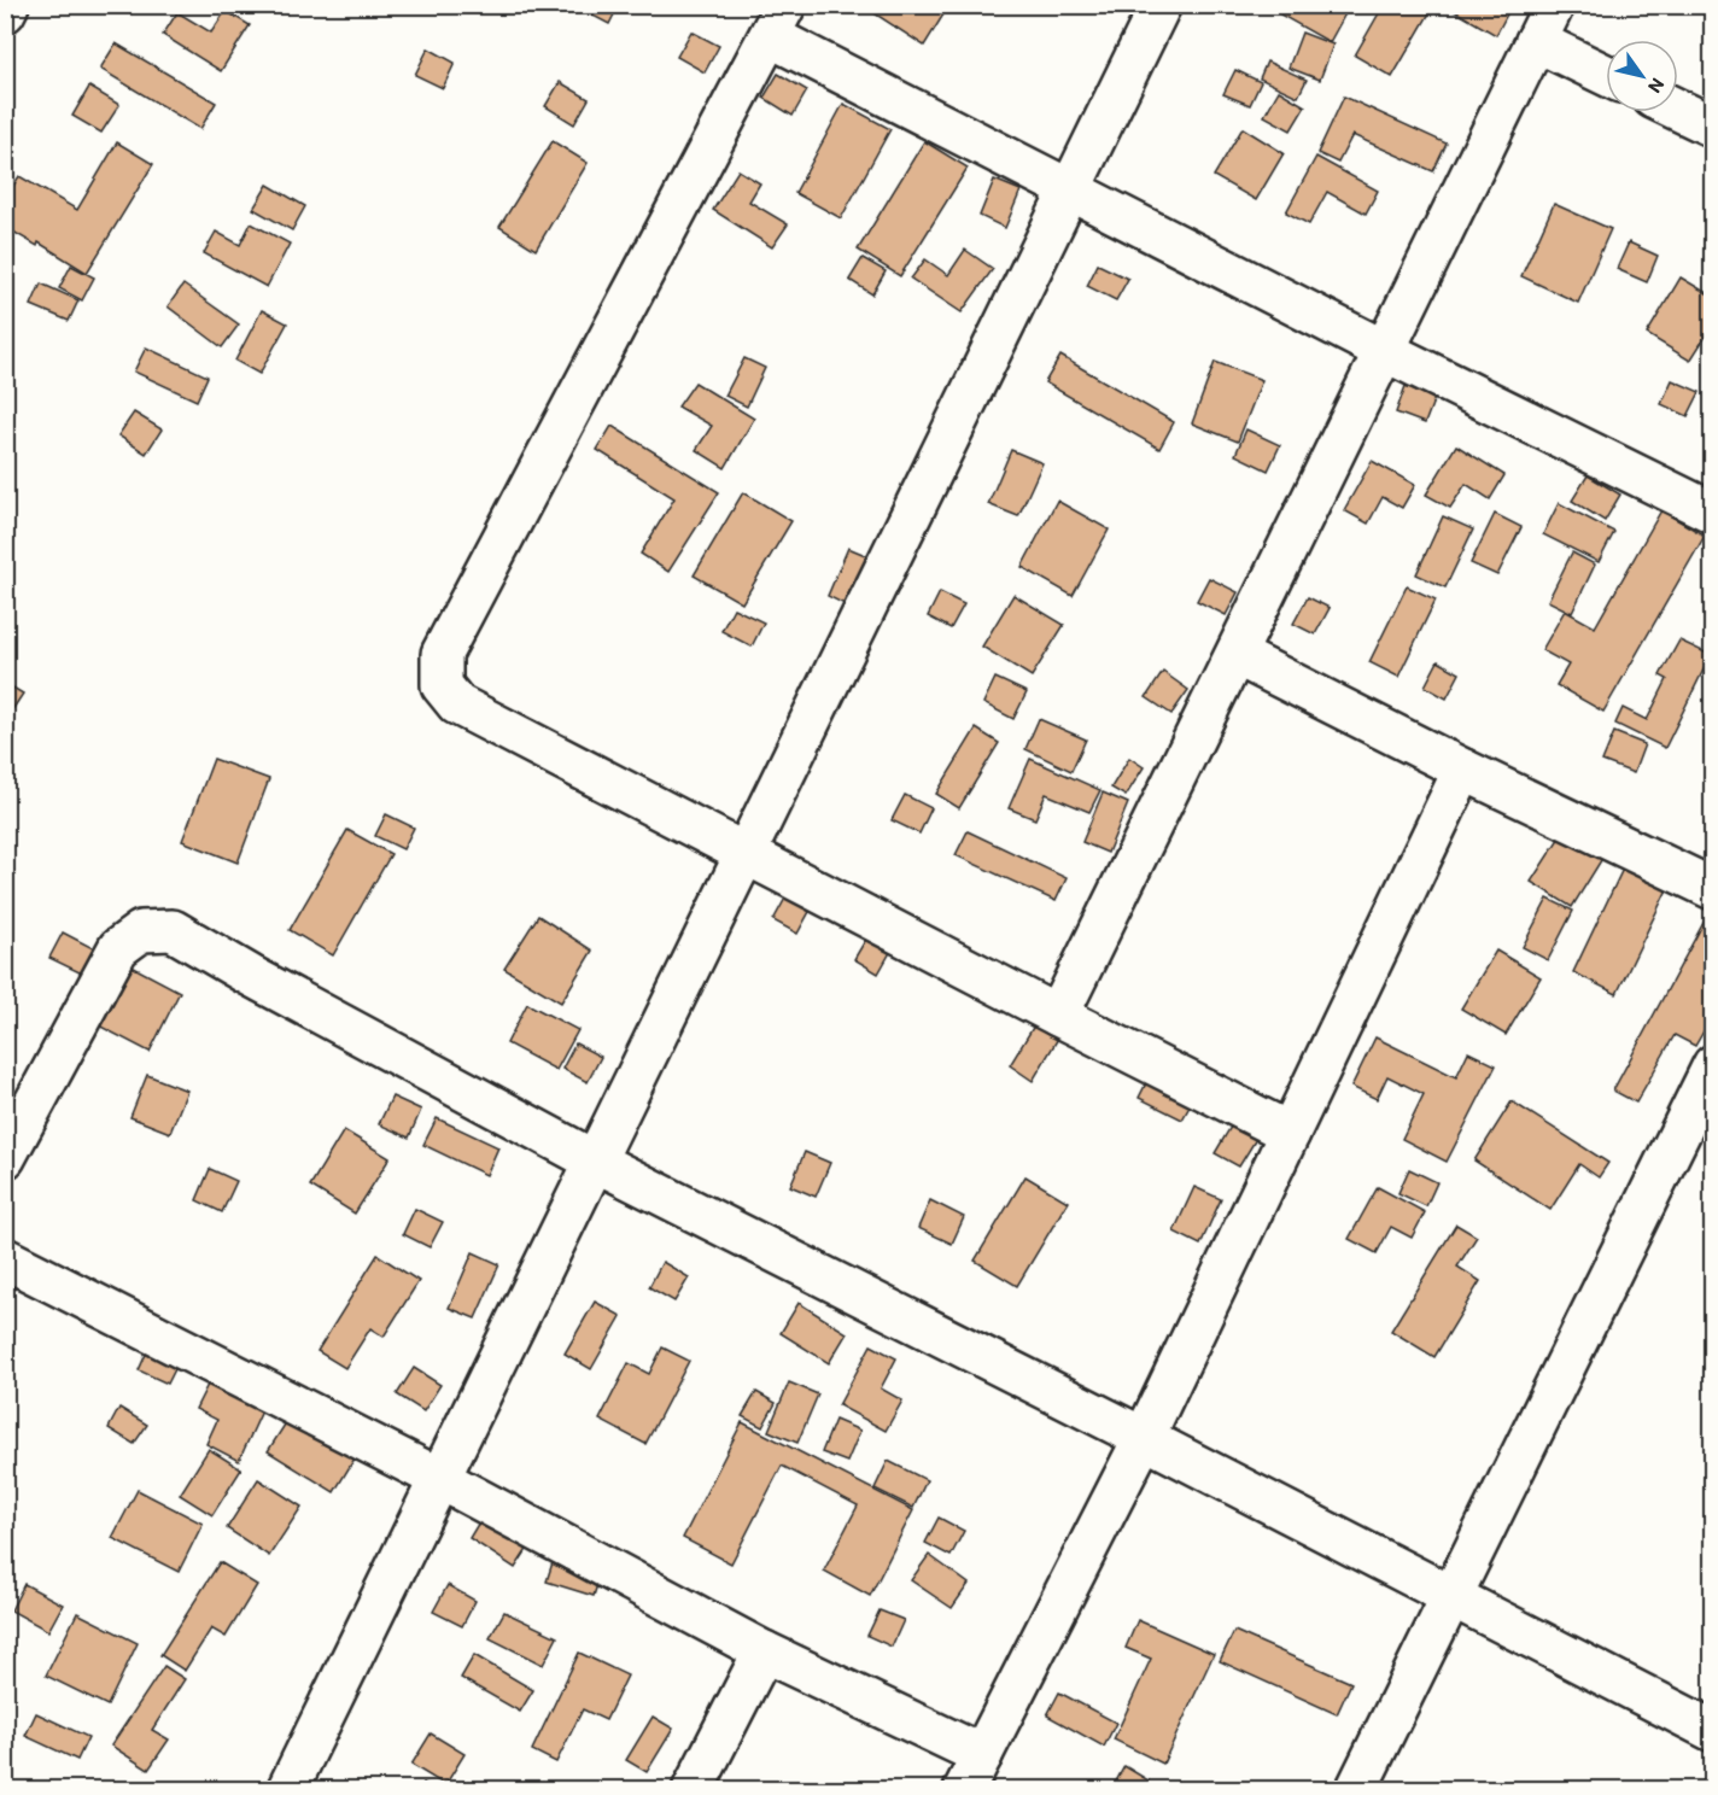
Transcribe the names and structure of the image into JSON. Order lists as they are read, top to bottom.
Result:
{
  "north": "bottom right"
}
